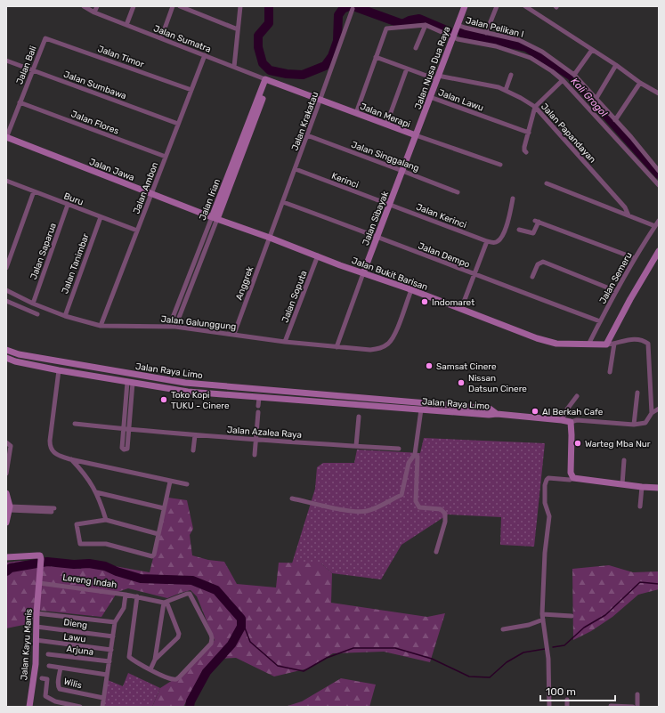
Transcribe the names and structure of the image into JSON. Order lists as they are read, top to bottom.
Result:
{
  "streets": {
    "street": [
      "Jalan Pelikan I",
      "Jalan Sumatra",
      "Jalan Timor",
      "Jalan Bali",
      "Jalan Nusa Dua Raya",
      "Jalan Sumbawa",
      "Jalan Lawu",
      "Jalan Merapi",
      "Jalan Krakatau",
      "Jalan Flores",
      "Jalan Papandayan",
      "Jalan Singgalang",
      "Jalan Jawa",
      "Kerinci",
      "Jalan Ambon",
      "Buru",
      "Jalan Irian",
      "Jalan Kerinci",
      "Jalan Sibayak",
      "Jalan Saparua",
      "Jalan Dempo",
      "Jalan Tanimbar",
      "Jalan Bukit Barisan",
      "Jalan Semeru",
      "Anggrek",
      "Jalan Soputa",
      "Jalan Galunggung",
      "Jalan Raya Limo",
      "Jalan Azalea Raya",
      "Lereng Indah",
      "Dieng",
      "Lawu",
      "Jalan Kayu Manis",
      "Arjuna",
      "Wilis"
    ]
  },
  "crossings": [
    ["Jalan Pelikan I", "Jalan Nusa Dua Raya"],
    ["Jalan Sumatra", "Jalan Merapi"],
    ["Jalan Sumatra", "Jalan Ambon"],
    ["Jalan Sumatra", "Jalan Irian"],
    ["Jalan Timor", "Jalan Bali"],
    ["Jalan Timor", "Jalan Ambon"],
    ["Jalan Bali", "Jalan Sumbawa"],
    ["Jalan Bali", "Jalan Flores"],
    ["Jalan Bali", "Jalan Jawa"],
    ["Jalan Nusa Dua Raya", "Jalan Lawu"],
    ["Jalan Nusa Dua Raya", "Jalan Merapi"],
    ["Jalan Nusa Dua Raya", "Jalan Papandayan"],
    ["Jalan Nusa Dua Raya", "Jalan Sibayak"],
    ["Jalan Sumbawa", "Jalan Ambon"],
    ["Jalan Merapi", "Jalan Krakatau"],
    ["Jalan Merapi", "Jalan Irian"],
    ["Jalan Merapi", "Jalan Sibayak"],
    ["Jalan Krakatau", "Jalan Singgalang"],
    ["Jalan Krakatau", "Kerinci"],
    ["Jalan Krakatau", "Jalan Dempo"],
    ["Jalan Krakatau", "Jalan Bukit Barisan"],
    ["Jalan Krakatau", "Anggrek"],
    ["Jalan Flores", "Jalan Ambon"],
    ["Jalan Singgalang", "Jalan Sibayak"],
    ["Jalan Jawa", "Jalan Ambon"],
    ["Jalan Jawa", "Jalan Irian"],
    ["Jalan Jawa", "Jalan Bukit Barisan"],
    ["Kerinci", "Jalan Kerinci"],
    ["Kerinci", "Jalan Sibayak"],
    ["Jalan Ambon", "Buru"],
    ["Jalan Ambon", "Jalan Galunggung"],
    ["Buru", "Jalan Saparua"],
    ["Buru", "Jalan Tanimbar"],
    ["Jalan Irian", "Jalan Bukit Barisan"],
    ["Jalan Irian", "Jalan Galunggung"],
    ["Jalan Kerinci", "Jalan Sibayak"],
    ["Jalan Sibayak", "Jalan Dempo"],
    ["Jalan Sibayak", "Jalan Bukit Barisan"],
    ["Jalan Sibayak", "Jalan Galunggung"],
    ["Jalan Saparua", "Jalan Galunggung"],
    ["Jalan Dempo", "Jalan Semeru"],
    ["Jalan Tanimbar", "Jalan Galunggung"],
    ["Jalan Bukit Barisan", "Jalan Semeru"],
    ["Jalan Bukit Barisan", "Anggrek"],
    ["Jalan Bukit Barisan", "Jalan Soputa"],
    ["Jalan Bukit Barisan", "Jalan Galunggung"],
    ["Anggrek", "Jalan Galunggung"],
    ["Jalan Soputa", "Jalan Galunggung"],
    ["Lereng Indah", "Dieng"],
    ["Lereng Indah", "Lawu"],
    ["Lereng Indah", "Jalan Kayu Manis"],
    ["Lereng Indah", "Arjuna"],
    ["Lereng Indah", "Wilis"],
    ["Dieng", "Jalan Kayu Manis"],
    ["Lawu", "Jalan Kayu Manis"]
  ],
  "water": ["Kali Grogol"],
  "places": [
    "Indomaret",
    "Samsat Cinere",
    "Nissan Datsun Cinere",
    "Toko Kopi TUKU - Cinere",
    "Al Berkah Cafe",
    "Warteg Mba Nur"
  ],
  "scale_bar": "100 m"
}
